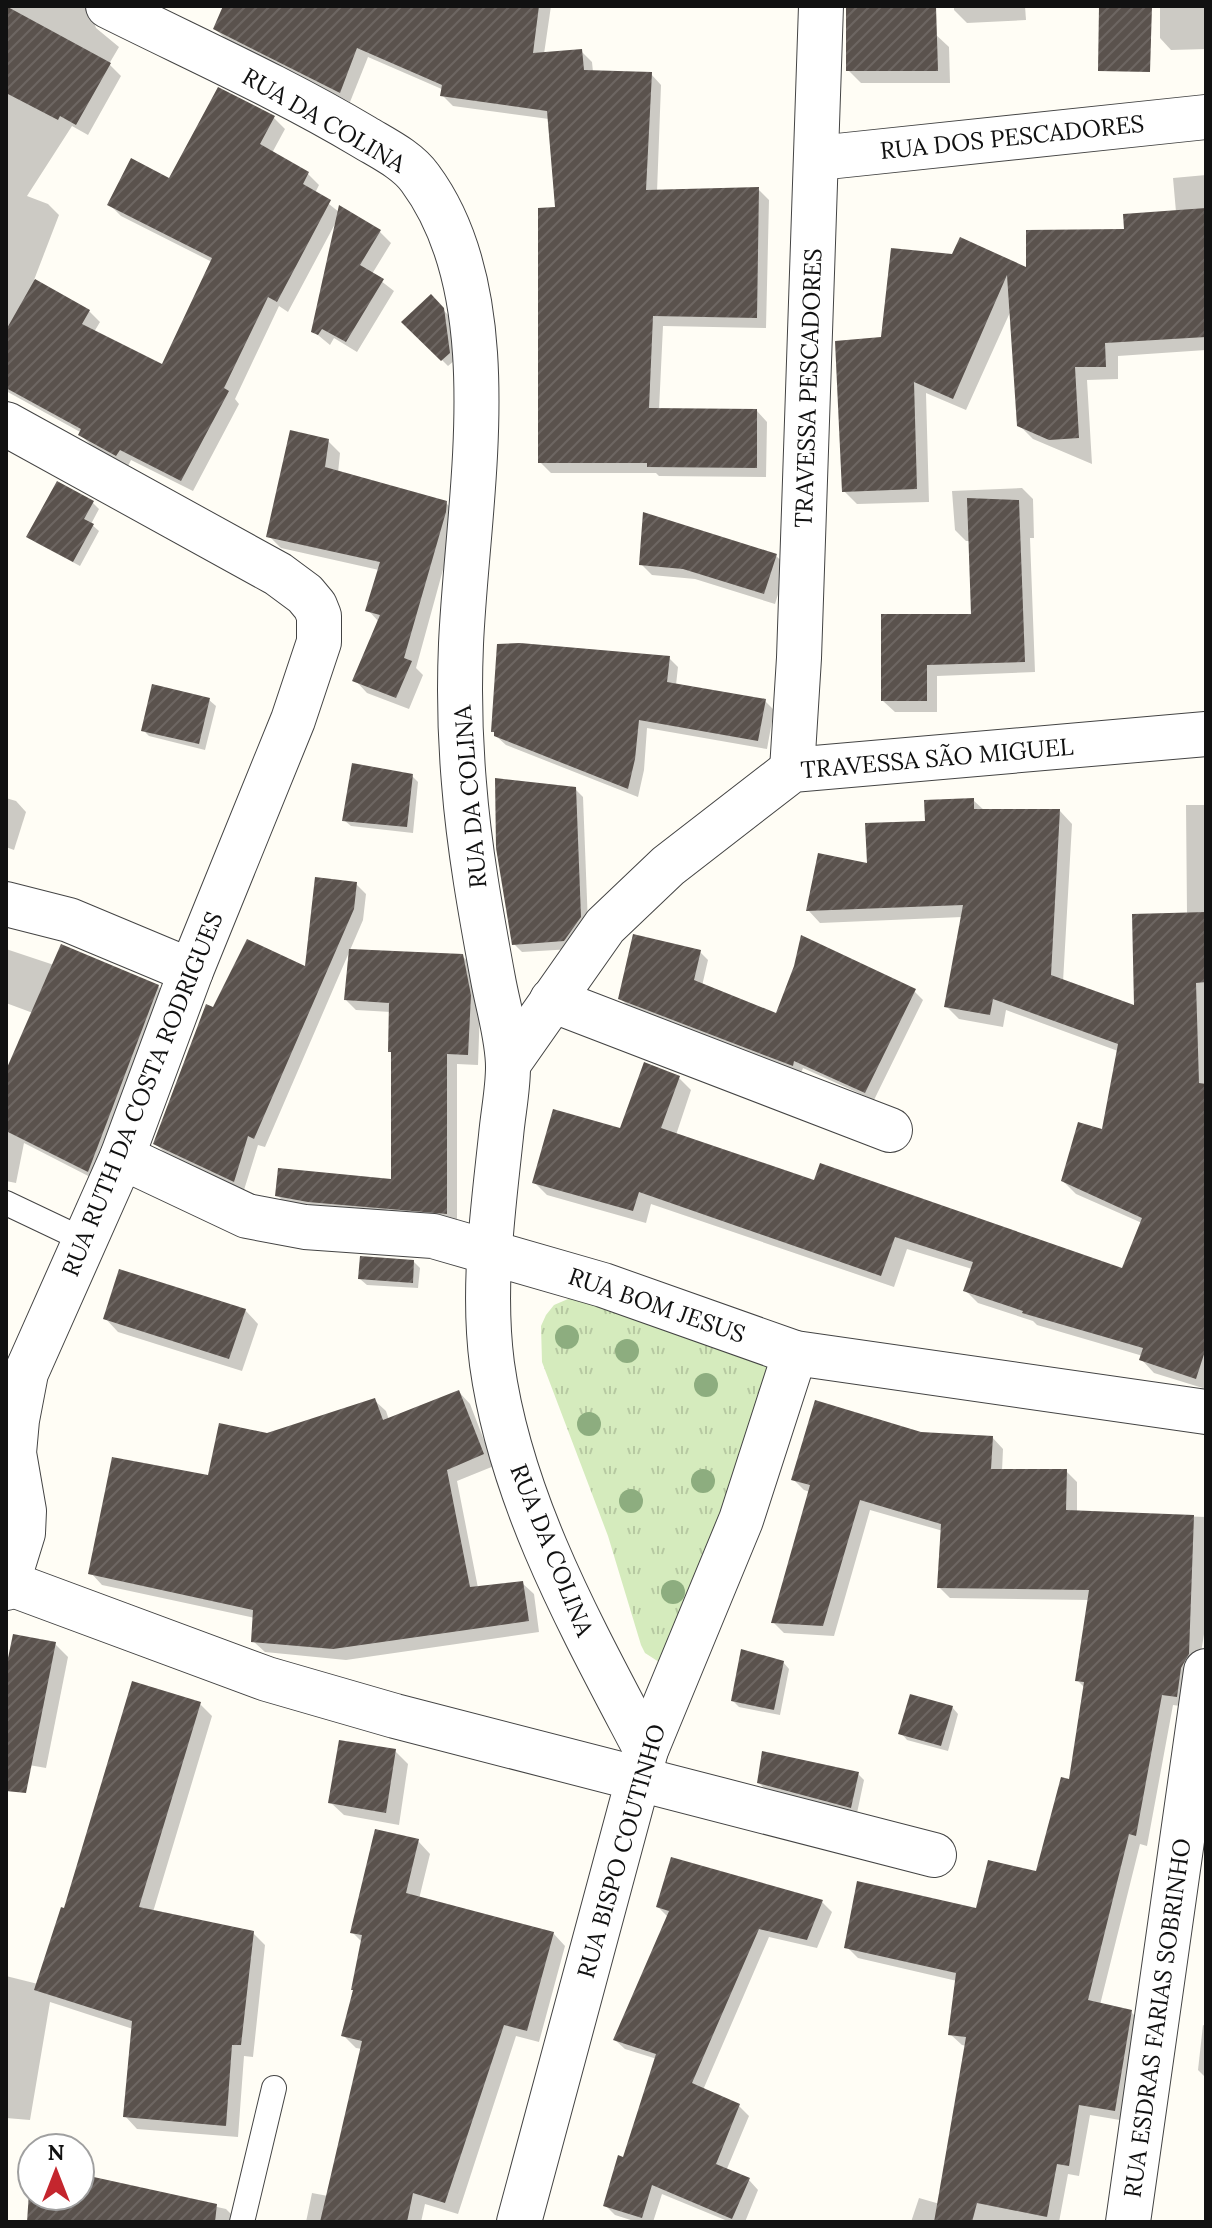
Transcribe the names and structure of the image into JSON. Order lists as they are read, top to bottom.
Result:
{
  "streets": {
    "street": [
      "RUA DA COLINA",
      "RUA DOS PESCADORES",
      "TRAVESSA PESCADORES",
      "TRAVESSA SÃO MIGUEL",
      "RUA RUTH DA COSTA RODRIGUES",
      "RUA BOM JESUS",
      "RUA BISPO COUTINHO",
      "RUA ESDRAS FARIAS SOBRINHO"
    ]
  },
  "crossings": [
    ["RUA DA COLINA", "TRAVESSA SÃO MIGUEL"],
    ["RUA DA COLINA", "RUA BOM JESUS"],
    ["RUA DA COLINA", "RUA BISPO COUTINHO"],
    ["RUA DOS PESCADORES", "TRAVESSA PESCADORES"],
    ["TRAVESSA PESCADORES", "TRAVESSA SÃO MIGUEL"],
    ["RUA RUTH DA COSTA RODRIGUES", "RUA BOM JESUS"],
    ["RUA BOM JESUS", "RUA BISPO COUTINHO"]
  ],
  "north": "top"
}
